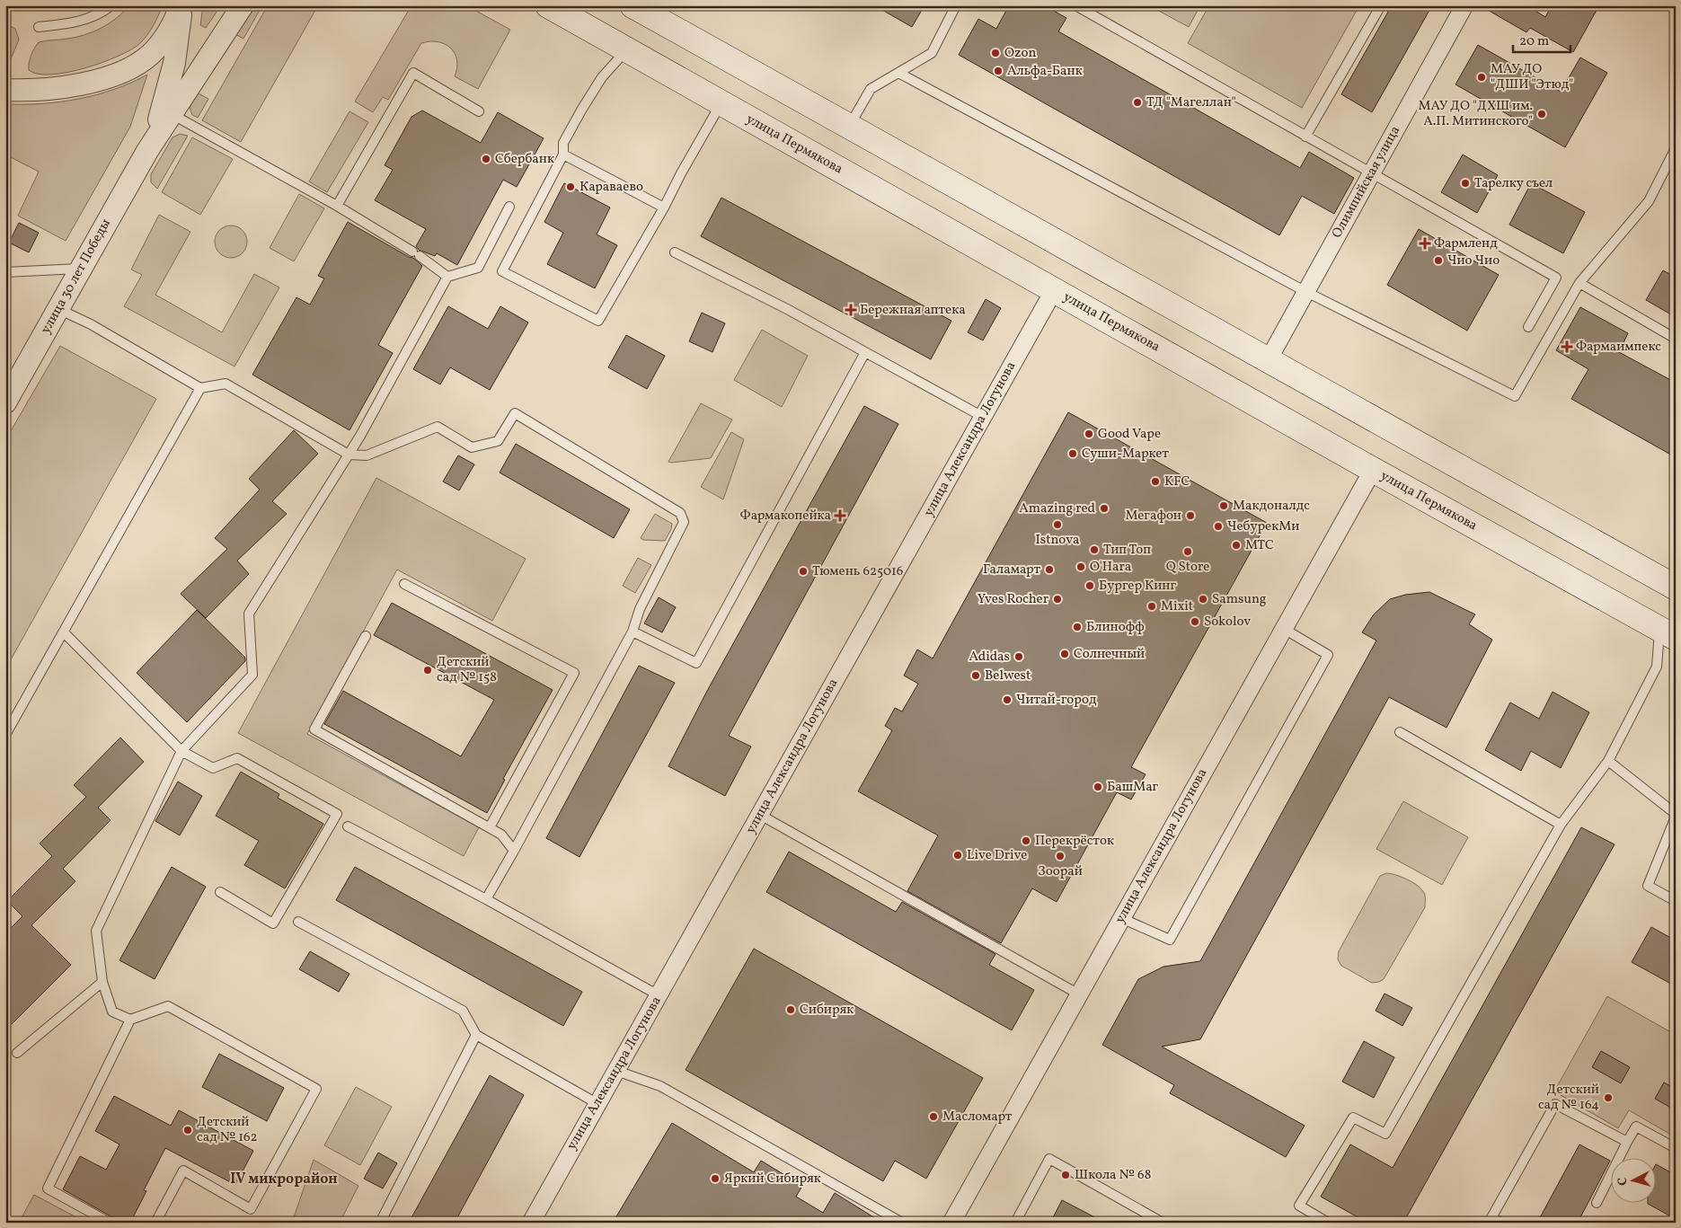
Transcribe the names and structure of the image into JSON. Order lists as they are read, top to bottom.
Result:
{
  "streets": {
    "main road": ["улица Пермякова"],
    "street": ["Олимпийская улица", "улица 30 лет Победы", "улица Александра Логунова"]
  },
  "crossings": [
    ["улица Пермякова", "улица Александра Логунова"]
  ],
  "districts": ["IV микрорайон"],
  "places": {
    "other": [
      "Ozon",
      "Альфа-Банк",
      "МАУ ДО \"ДШИ \"Этюд\"",
      "ТД \"Магеллан\"",
      "МАУ ДО \"ДХШ им. А.П. Митинского\"",
      "Сбербанк",
      "Тарелку съел",
      "Караваево",
      "Чио Чио",
      "Good Vape",
      "Суши-Маркет",
      "KFC",
      "Макдоналдс",
      "Amazing red",
      "Мегафон",
      "Istnova",
      "ЧебурекМи",
      "МТС",
      "Тип Топ",
      "Q Store",
      "O'Hara",
      "Галамарт",
      "Тюмень 625016",
      "Бургер Кинг",
      "Yves Rocher",
      "Samsung",
      "Mixit",
      "Sokolov",
      "Блинофф",
      "Солнечный",
      "Adidas",
      "Детский сад № 158",
      "Belwest",
      "Читай-город",
      "БашМаг",
      "Перекрёсток",
      "Live Drive",
      "Зоорай",
      "Сибиряк",
      "Детский сад № 164",
      "Масломарт",
      "Детский сад № 162",
      "Школа № 68",
      "Яркий Сибиряк"
    ],
    "health": [
      "Фармленд",
      "Бережная аптека",
      "Фармаимпекс",
      "Фармакопейка"
    ]
  },
  "scale_bar": "20 m",
  "north": "left"
}
